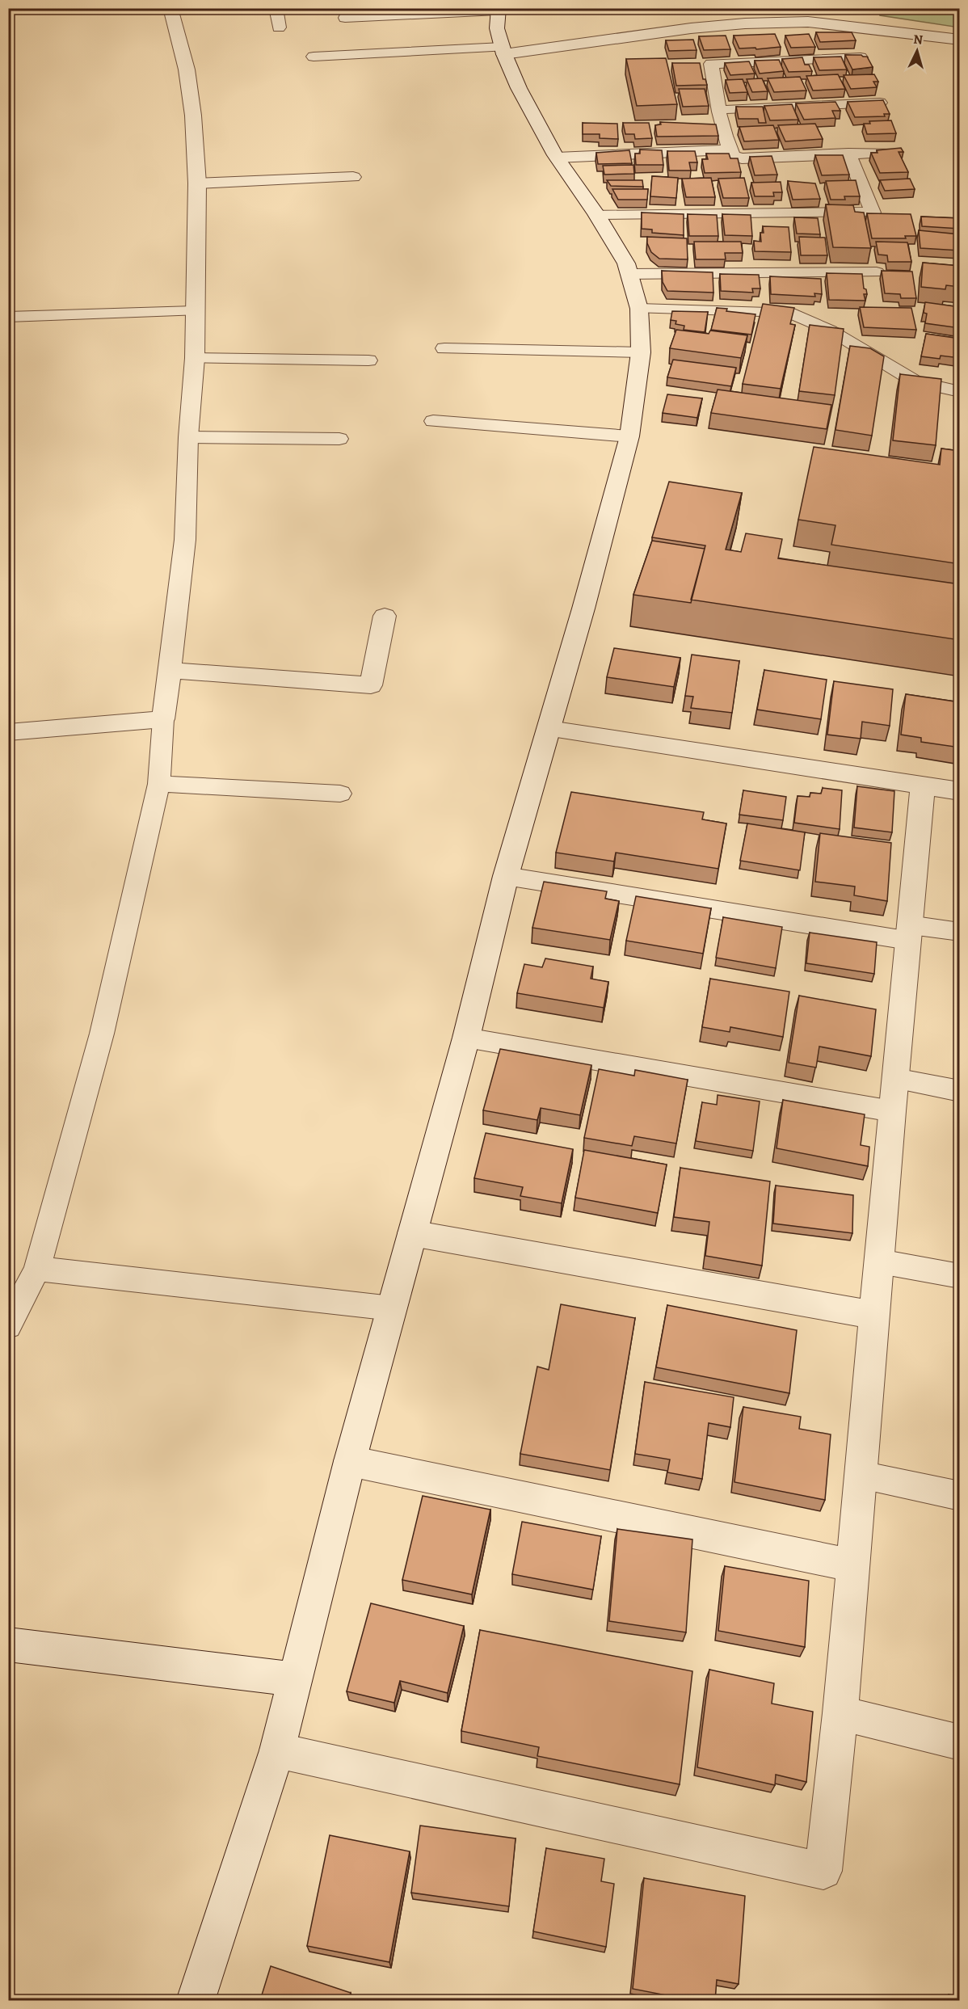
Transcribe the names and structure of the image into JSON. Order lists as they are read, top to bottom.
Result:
{
  "north": "top"
}
